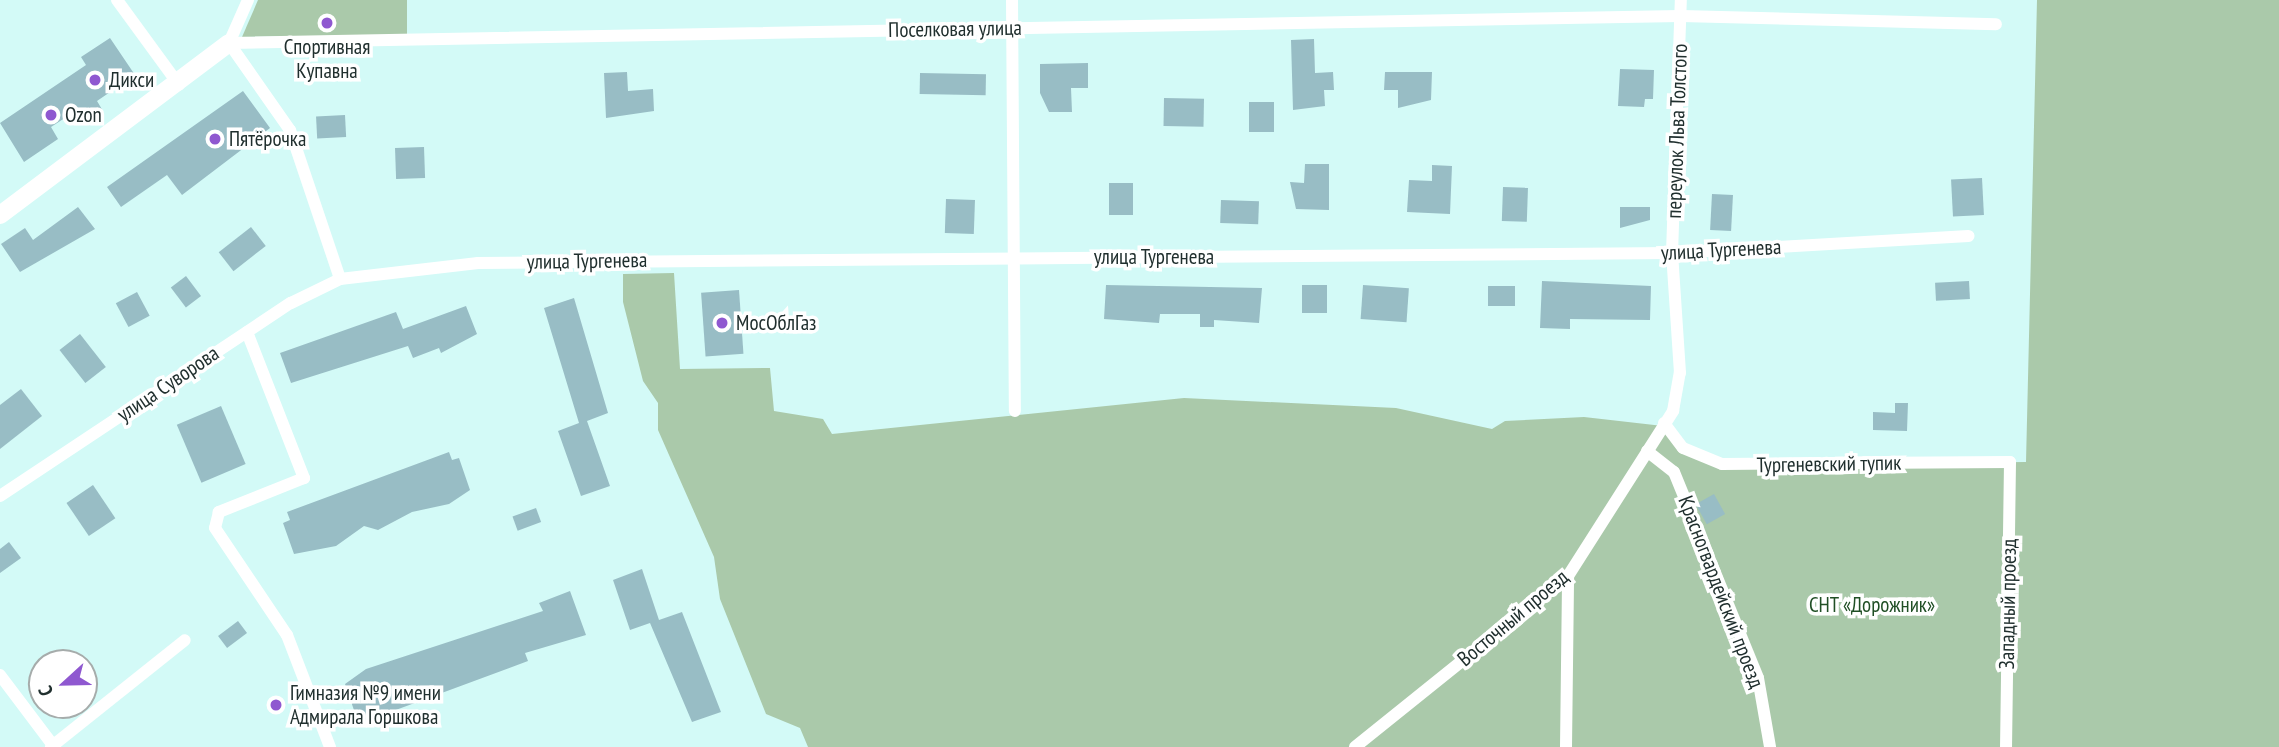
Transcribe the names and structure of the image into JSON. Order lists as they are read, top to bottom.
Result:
{
  "streets": {
    "street": [
      "Поселковая улица",
      "переулок Льва Толстого",
      "улица Тургенева",
      "улица Суворова",
      "Тургеневский тупик",
      "Красногвардейский проезд",
      "Западный проезд",
      "Восточный проезд"
    ]
  },
  "crossings": [
    ["Поселковая улица", "переулок Льва Толстого"],
    ["переулок Льва Толстого", "улица Тургенева"],
    ["переулок Льва Толстого", "Тургеневский тупик"],
    ["переулок Льва Толстого", "Восточный проезд"],
    ["улица Тургенева", "улица Суворова"],
    ["Тургеневский тупик", "Западный проезд"],
    ["Тургеневский тупик", "Восточный проезд"],
    ["Красногвардейский проезд", "Восточный проезд"]
  ],
  "parks": ["СНТ «Дорожник»"],
  "places": [
    "Спортивная Купавна",
    "Дикси",
    "Ozon",
    "Пятёрочка",
    "МосОблГаз",
    "Гимназия №9 имени Адмирала Горшкова"
  ],
  "north": "left"
}
